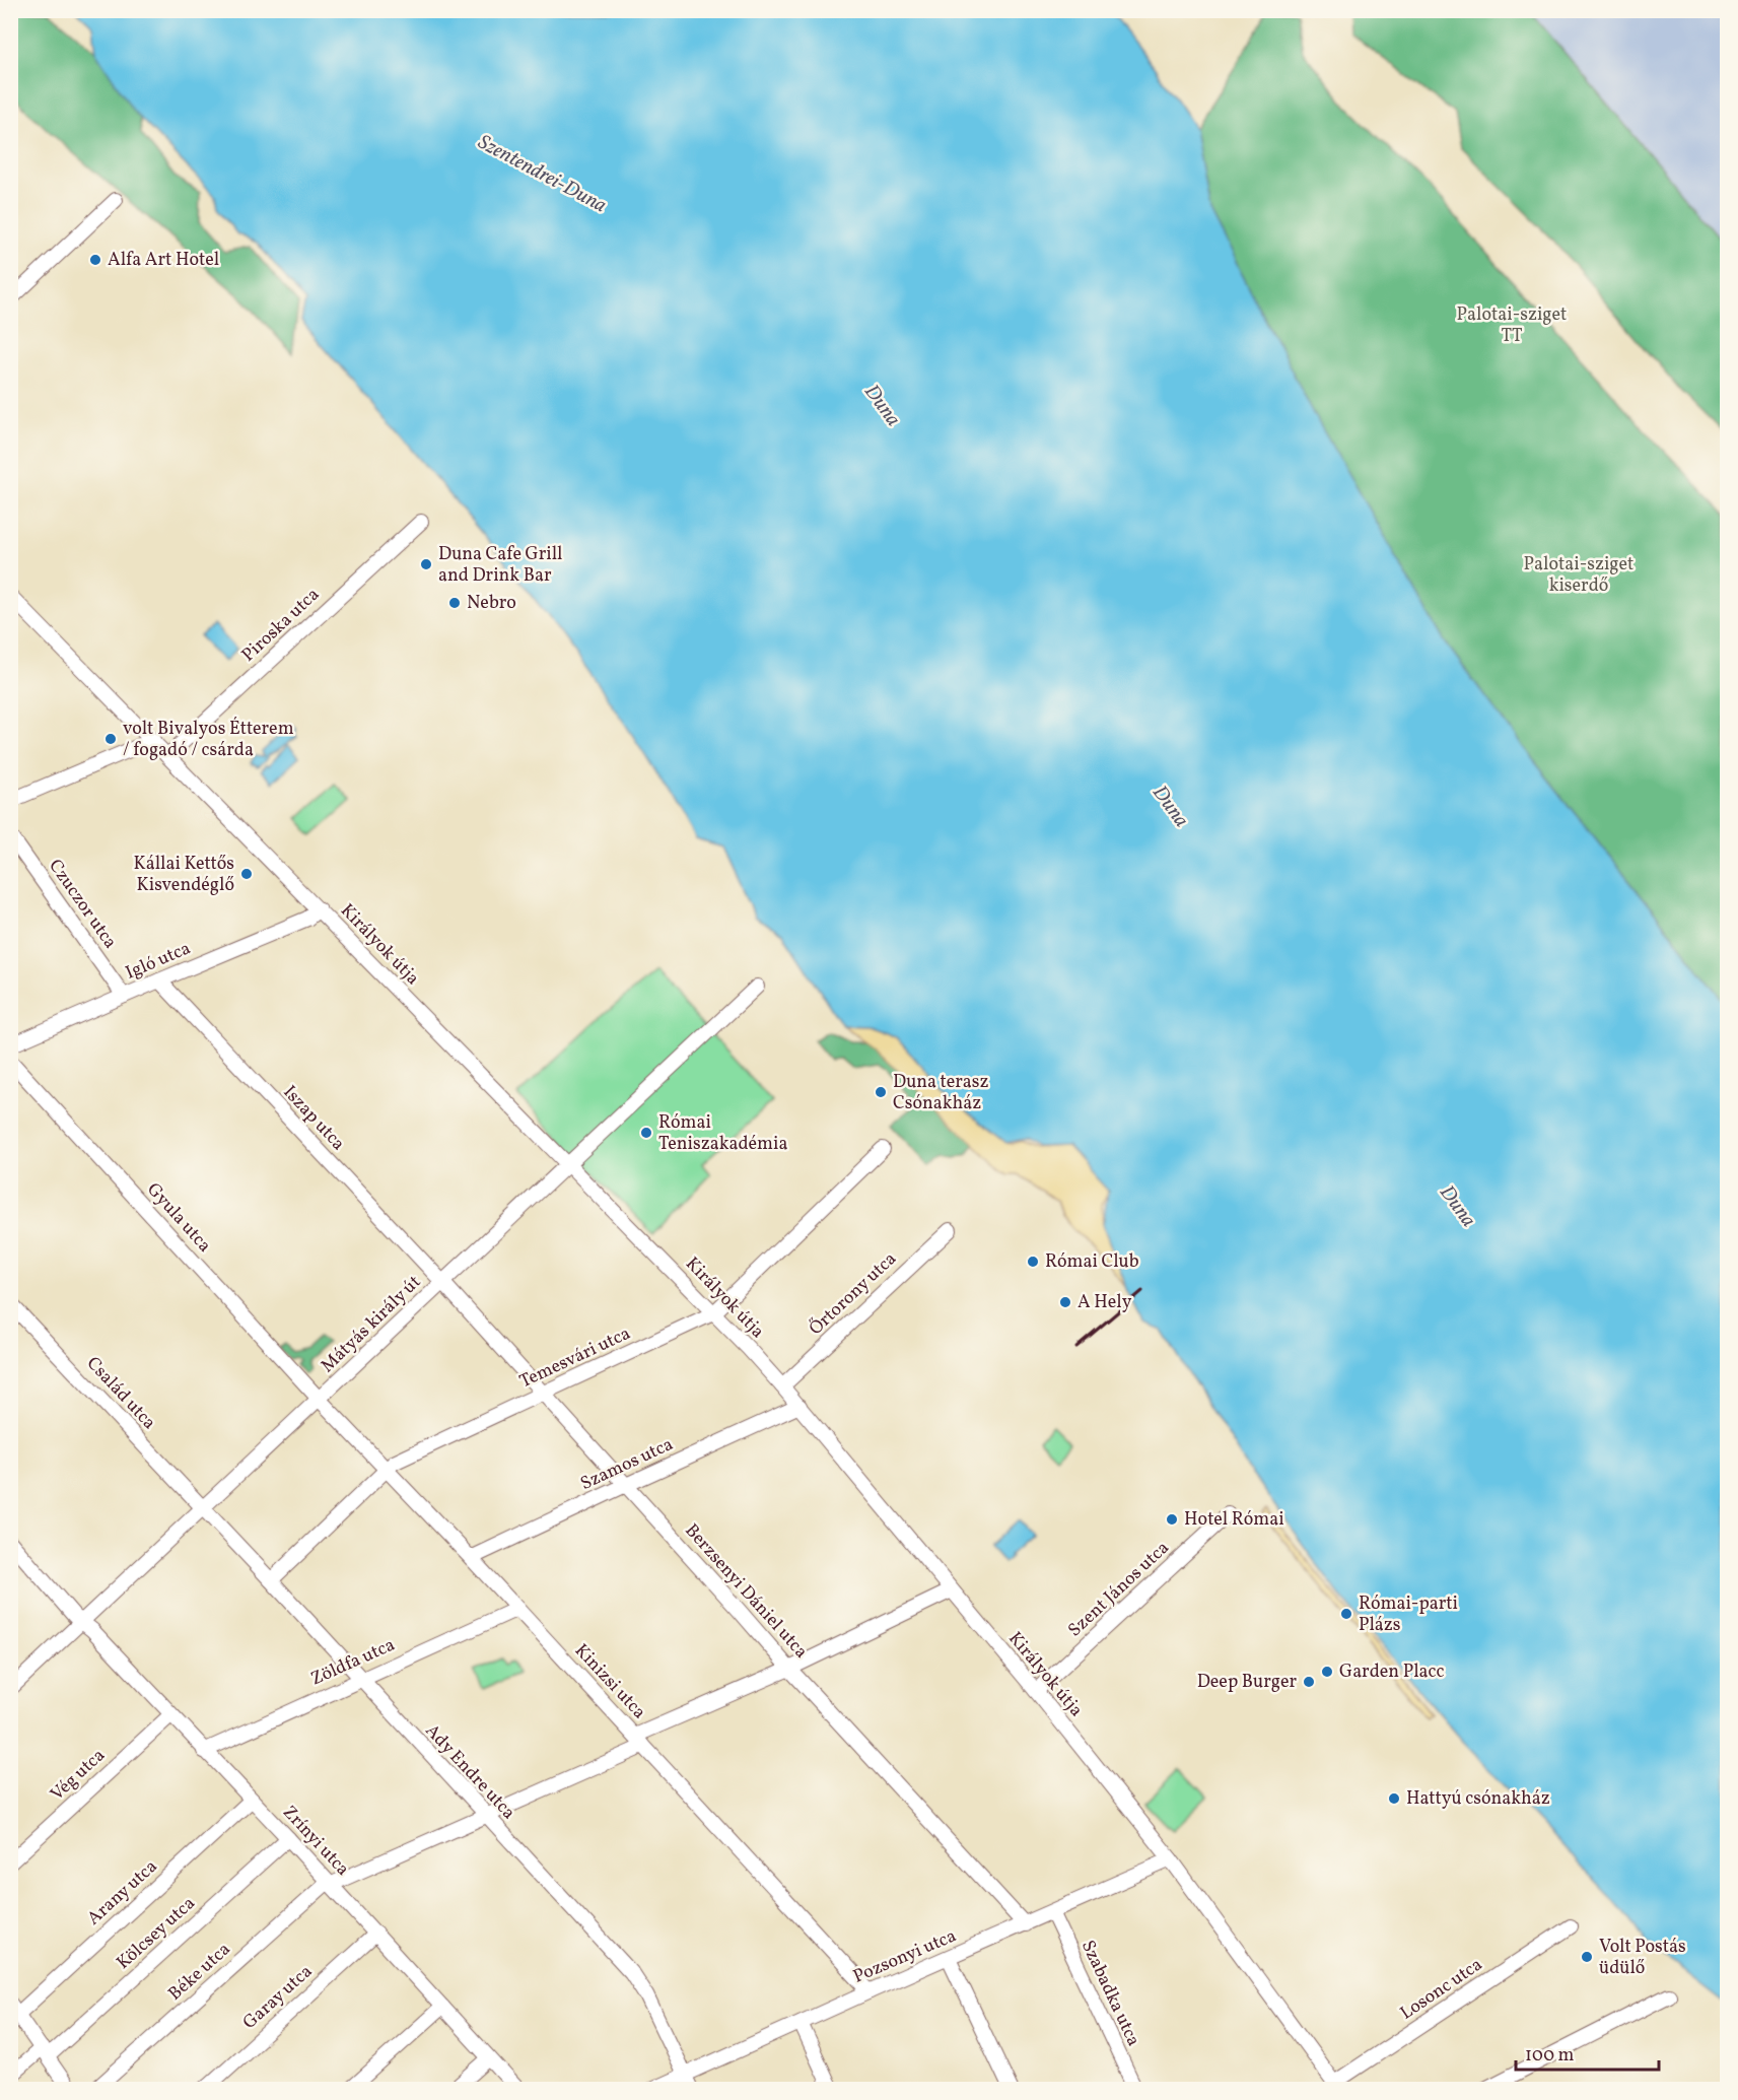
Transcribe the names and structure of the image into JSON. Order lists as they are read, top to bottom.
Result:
{
  "streets": {
    "street": [
      "Piroska utca",
      "Czuczor utca",
      "Királyok útja",
      "Igló utca",
      "Iszap utca",
      "Gyula utca",
      "Őrtorony utca",
      "Mátyás király út",
      "Temesvári utca",
      "Család utca",
      "Szamos utca",
      "Szent János utca",
      "Berzsenyi Dániel utca",
      "Zöldfa utca",
      "Kinizsi utca",
      "Ady Endre utca",
      "Vég utca",
      "Zrínyi utca",
      "Arany utca",
      "Kölcsey utca",
      "Pozsonyi utca",
      "Béke utca",
      "Losonc utca",
      "Szabadka utca",
      "Garay utca"
    ]
  },
  "crossings": [
    ["Piroska utca", "Királyok útja"],
    ["Czuczor utca", "Igló utca"],
    ["Királyok útja", "Igló utca"],
    ["Királyok útja", "Őrtorony utca"],
    ["Királyok útja", "Mátyás király út"],
    ["Királyok útja", "Temesvári utca"],
    ["Királyok útja", "Szamos utca"],
    ["Királyok útja", "Szent János utca"],
    ["Királyok útja", "Pozsonyi utca"],
    ["Királyok útja", "Béke utca"],
    ["Királyok útja", "Losonc utca"],
    ["Igló utca", "Iszap utca"],
    ["Iszap utca", "Mátyás király út"],
    ["Iszap utca", "Berzsenyi Dániel utca"],
    ["Gyula utca", "Mátyás király út"],
    ["Gyula utca", "Kinizsi utca"],
    ["Mátyás király út", "Család utca"],
    ["Mátyás király út", "Berzsenyi Dániel utca"],
    ["Mátyás király út", "Kinizsi utca"],
    ["Mátyás király út", "Ady Endre utca"],
    ["Mátyás király út", "Zrínyi utca"],
    ["Temesvári utca", "Berzsenyi Dániel utca"],
    ["Temesvári utca", "Kinizsi utca"],
    ["Temesvári utca", "Ady Endre utca"],
    ["Család utca", "Ady Endre utca"],
    ["Szamos utca", "Berzsenyi Dániel utca"],
    ["Szamos utca", "Kinizsi utca"],
    ["Berzsenyi Dániel utca", "Pozsonyi utca"],
    ["Berzsenyi Dániel utca", "Béke utca"],
    ["Zöldfa utca", "Kinizsi utca"],
    ["Zöldfa utca", "Ady Endre utca"],
    ["Zöldfa utca", "Zrínyi utca"],
    ["Kinizsi utca", "Pozsonyi utca"],
    ["Kinizsi utca", "Béke utca"],
    ["Ady Endre utca", "Pozsonyi utca"],
    ["Ady Endre utca", "Béke utca"],
    ["Vég utca", "Zrínyi utca"],
    ["Zrínyi utca", "Arany utca"],
    ["Zrínyi utca", "Kölcsey utca"],
    ["Zrínyi utca", "Béke utca"],
    ["Zrínyi utca", "Garay utca"],
    ["Pozsonyi utca", "Szabadka utca"]
  ],
  "water": ["Szentendrei-Duna", "Duna"],
  "parks": ["Palotai-sziget TT", "Palotai-sziget kiserdő"],
  "places": [
    "Alfa Art Hotel",
    "Duna Cafe Grill and Drink Bar",
    "Nebro",
    "volt Bivalyos Étterem / fogadó / csárda",
    "Kállai Kettős Kisvendéglő",
    "Duna terasz Csónakház",
    "Római Teniszakadémia",
    "Római Club",
    "A Hely",
    "Hotel Római",
    "Római-parti Plázs",
    "Garden Placc",
    "Deep Burger",
    "Hattyú csónakház",
    "Volt Postás üdülő"
  ],
  "scale_bar": "100 m"
}
